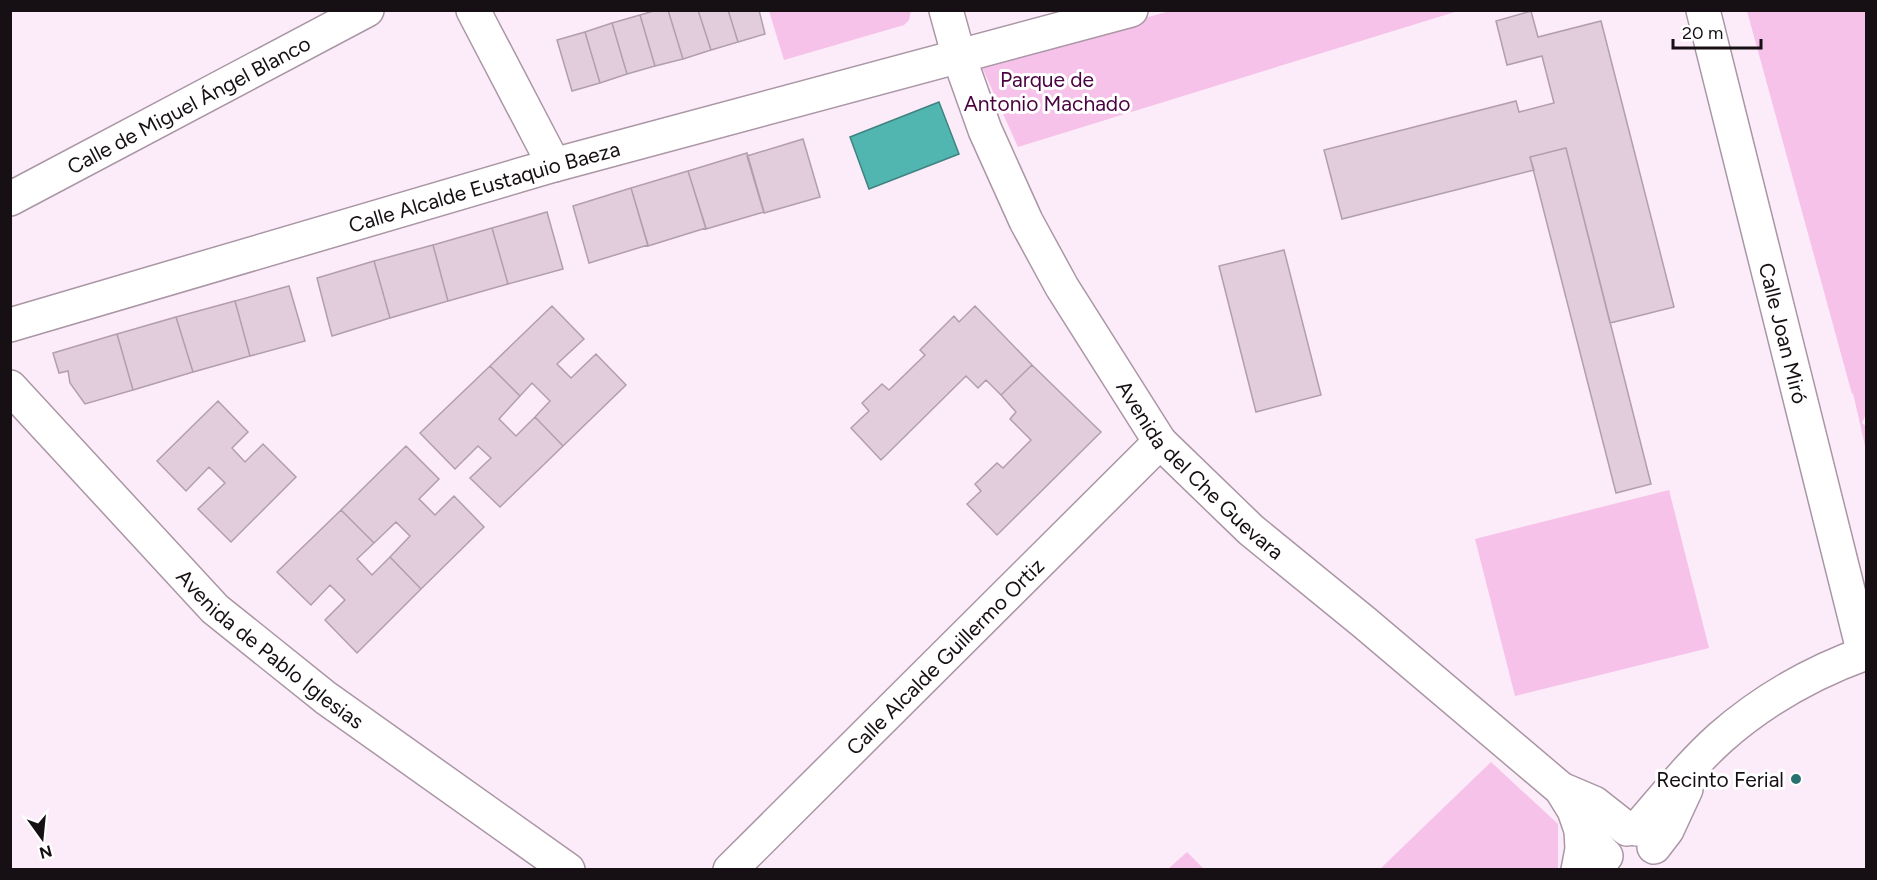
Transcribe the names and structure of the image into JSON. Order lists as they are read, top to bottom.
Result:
{
  "streets": {
    "street": [
      "Calle de Miguel Ángel Blanco",
      "Calle Alcalde Eustaquio Baeza",
      "Calle Joan Miró",
      "Avenida del Che Guevara",
      "Avenida de Pablo Iglesias",
      "Calle Alcalde Guillermo Ortiz"
    ]
  },
  "crossings": [
    ["Calle Alcalde Eustaquio Baeza", "Avenida del Che Guevara"],
    ["Avenida del Che Guevara", "Calle Alcalde Guillermo Ortiz"]
  ],
  "parks": ["Parque de Antonio Machado"],
  "places": ["Recinto Ferial"],
  "scale_bar": "20 m",
  "north": "bottom"
}
